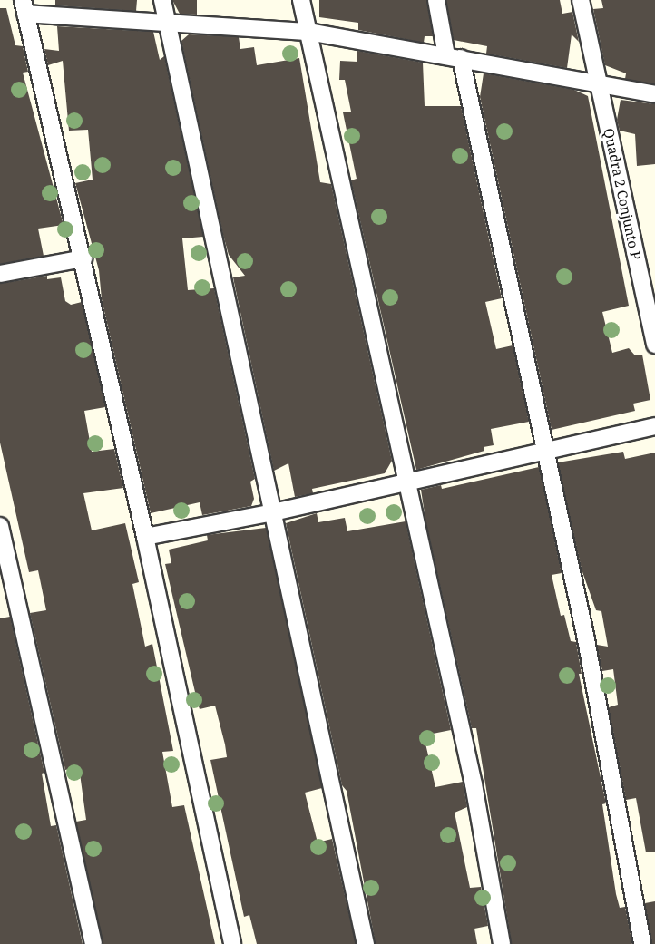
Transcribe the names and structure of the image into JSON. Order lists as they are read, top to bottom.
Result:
{
  "streets": {
    "street": ["Quadra 2 Conjunto P"]
  }
}
